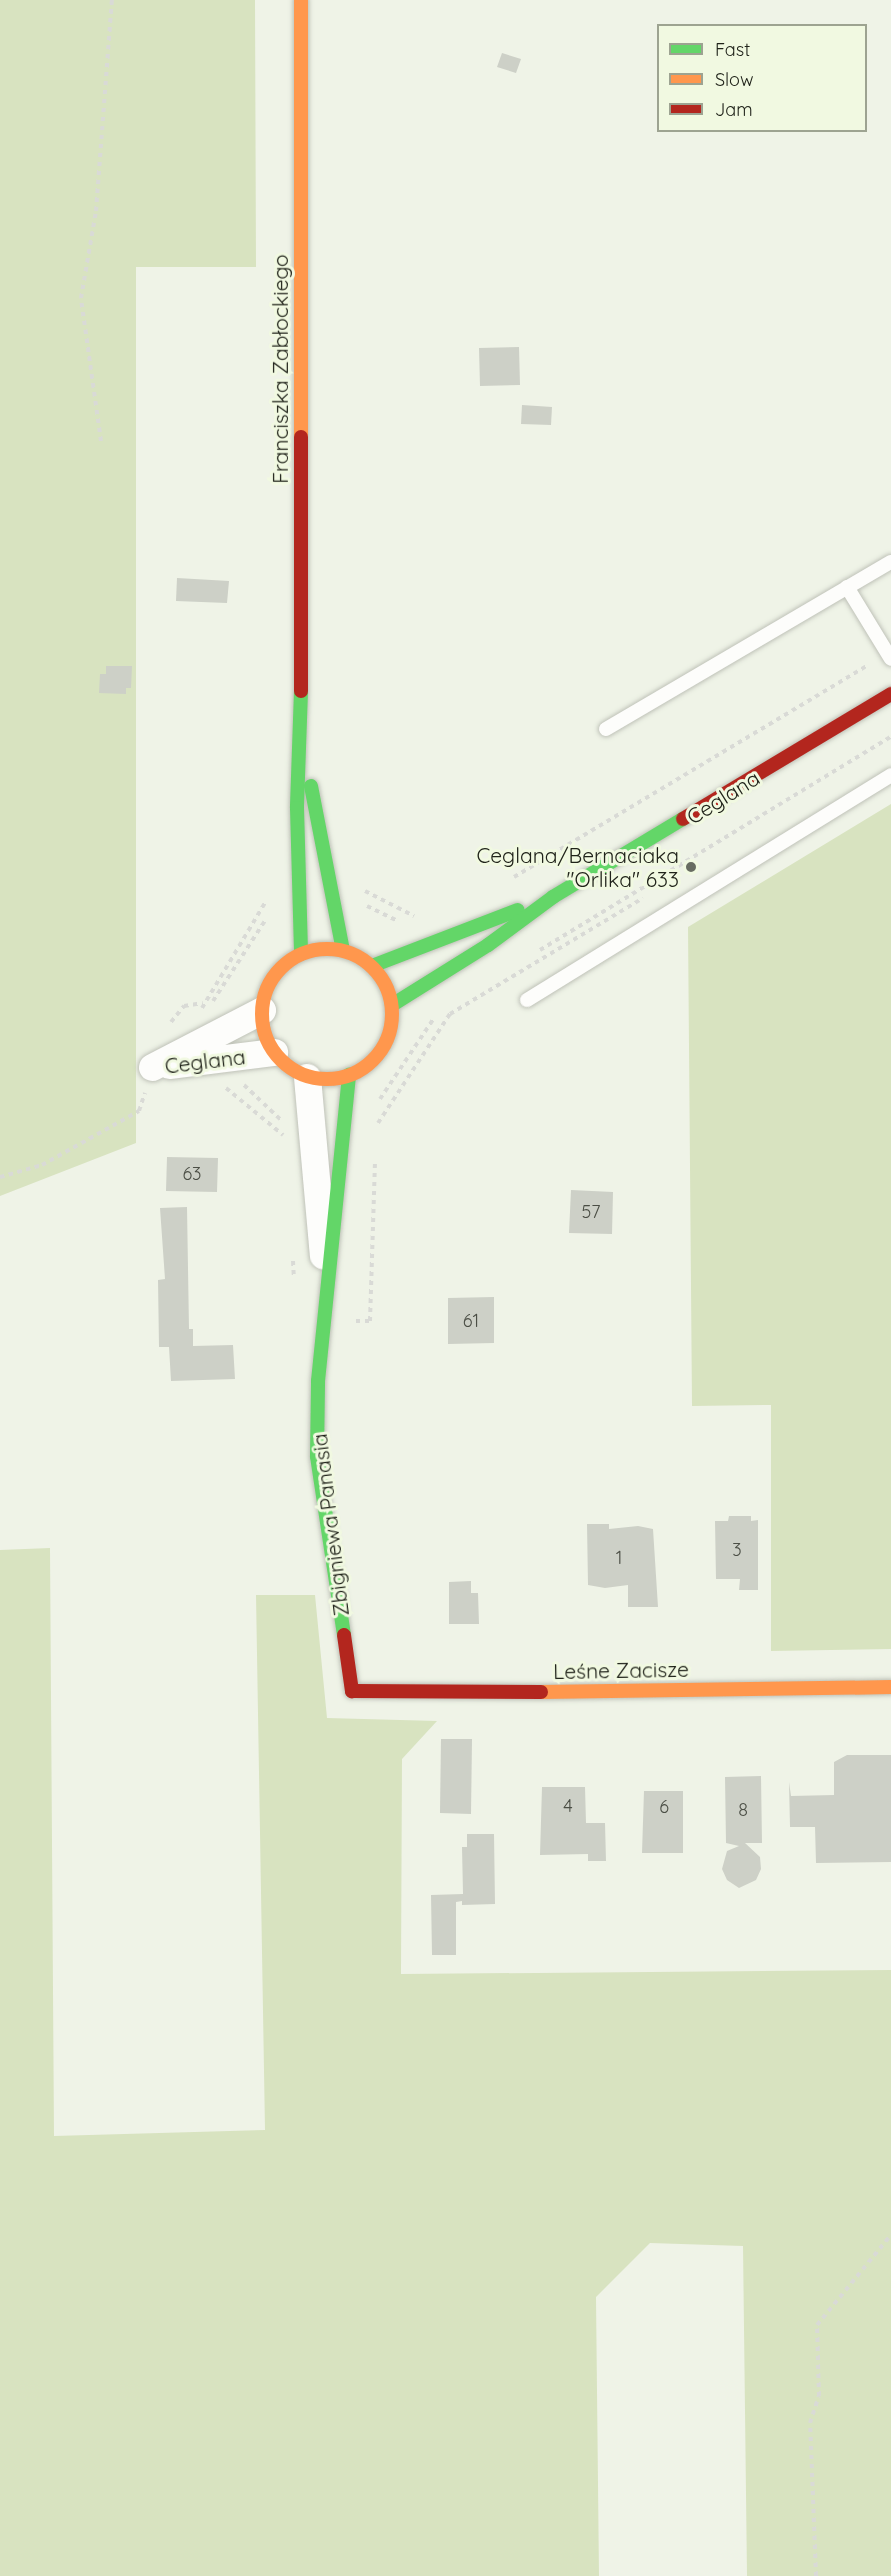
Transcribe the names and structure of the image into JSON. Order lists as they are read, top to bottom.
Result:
{
  "streets": {
    "street": [
      "Franciszka Zabłockiego",
      "Ceglana",
      "Zbigniewa Panasia",
      "Leśne Zacisze"
    ]
  },
  "crossings": [
    ["Franciszka Zabłockiego", "Ceglana"],
    ["Franciszka Zabłockiego", "Zbigniewa Panasia"],
    ["Ceglana", "Zbigniewa Panasia"],
    ["Zbigniewa Panasia", "Leśne Zacisze"]
  ],
  "places": ["Ceglana/Bernaciaka \"Orlika\" 633"],
  "house_numbers": [
    "63",
    "57",
    "61",
    "3",
    "1",
    "4",
    "6",
    "8"
  ],
  "legend": ["Fast", "Slow", "Jam"]
}
